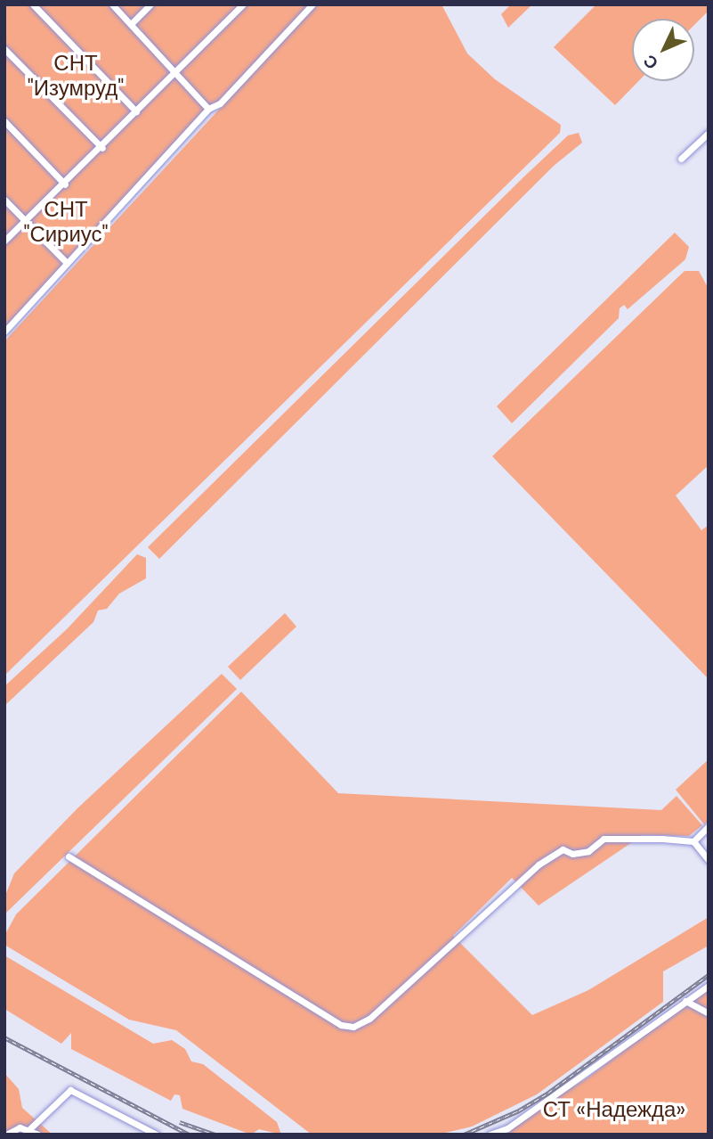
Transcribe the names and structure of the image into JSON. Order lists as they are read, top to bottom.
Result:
{
  "parks": ["СНТ \"Изумруд\"", "СНТ \"Сириус\"", "СТ «Надежда»"],
  "north": "bottom left"
}
